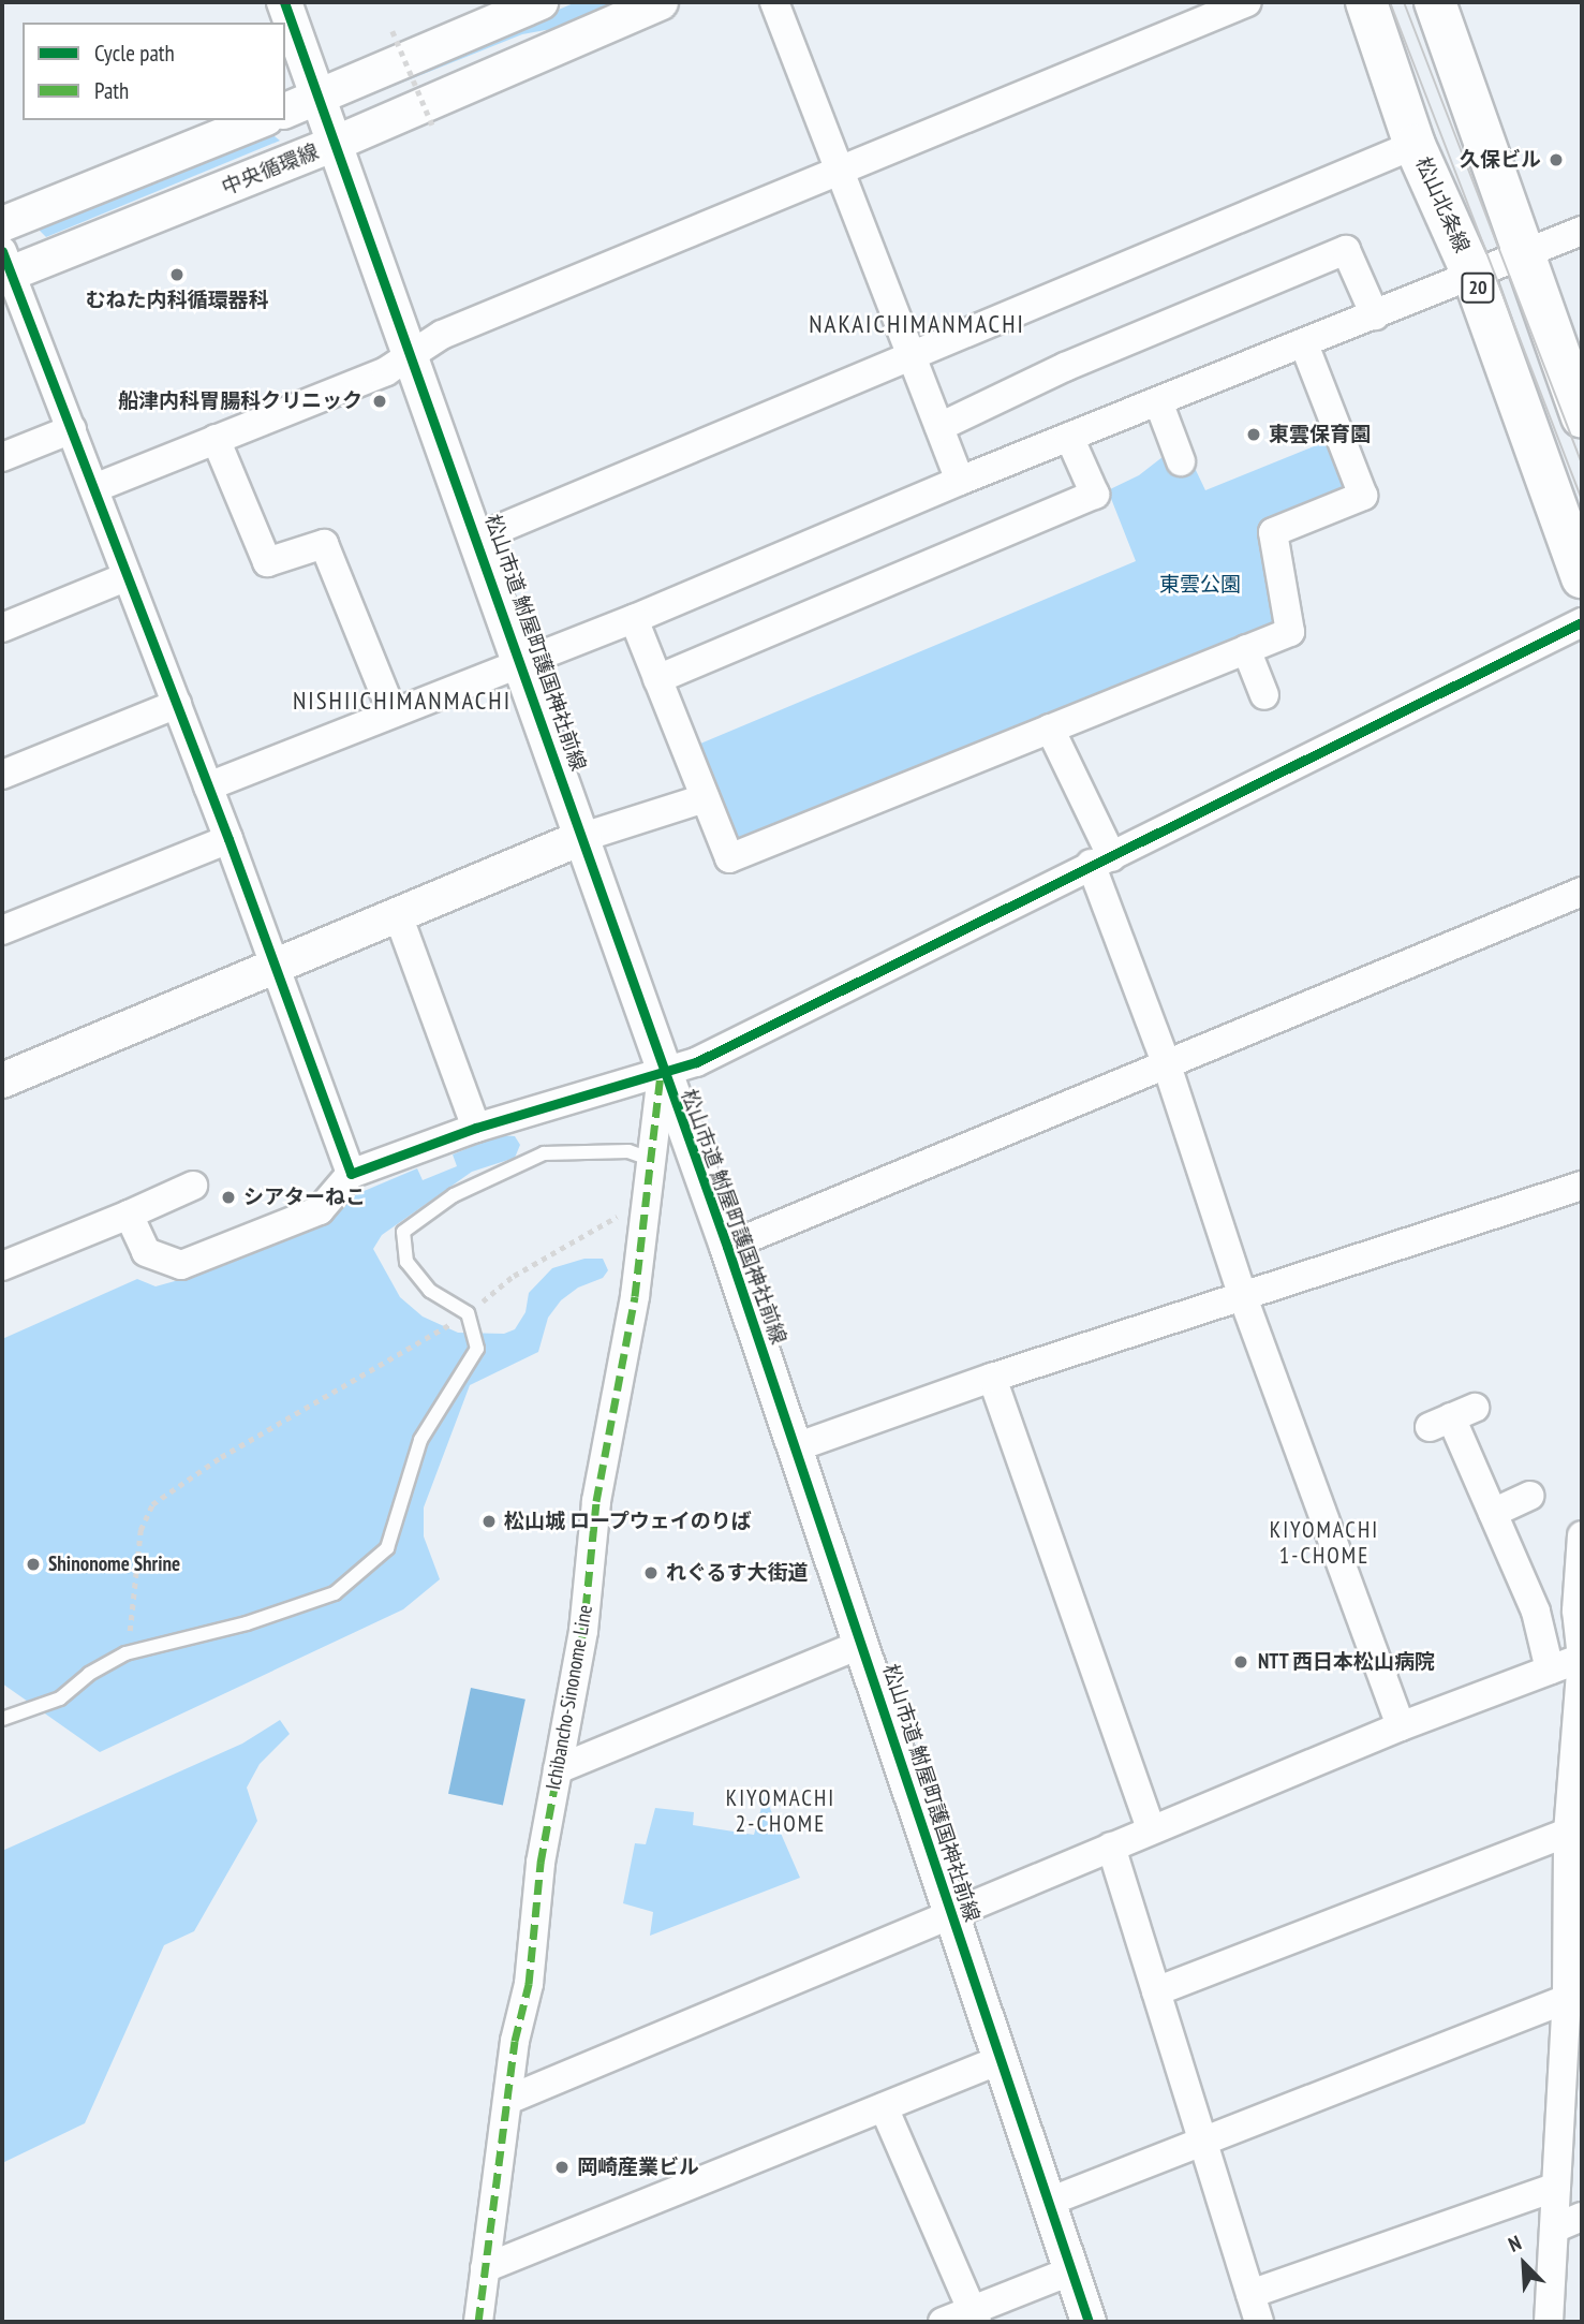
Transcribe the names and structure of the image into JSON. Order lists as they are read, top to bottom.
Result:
{
  "streets": {
    "main road": ["松山北条線", "20"],
    "street": ["中央循環線", "松山市道 鮒屋町護国神社前線", "Ichibancho-Sinonome Line"]
  },
  "crossings": [
    ["中央循環線", "松山市道 鮒屋町護国神社前線"],
    ["松山市道 鮒屋町護国神社前線", "Ichibancho-Sinonome Line"]
  ],
  "districts": [
    "NAKAICHIMANMACHI",
    "NISHIICHIMANMACHI",
    "KIYOMACHI 1-CHOME",
    "KIYOMACHI 2-CHOME"
  ],
  "parks": ["東雲公園"],
  "places": [
    "久保ビル",
    "むねた内科循環器科",
    "船津内科胃腸科クリニック",
    "東雲保育園",
    "シアターねこ",
    "松山城 ロープウェイのりば",
    "Shinonome Shrine",
    "れぐるす大街道",
    "NTT 西日本松山病院",
    "岡崎産業ビル"
  ],
  "legend": ["Cycle path", "Path"],
  "north": "top left"
}
